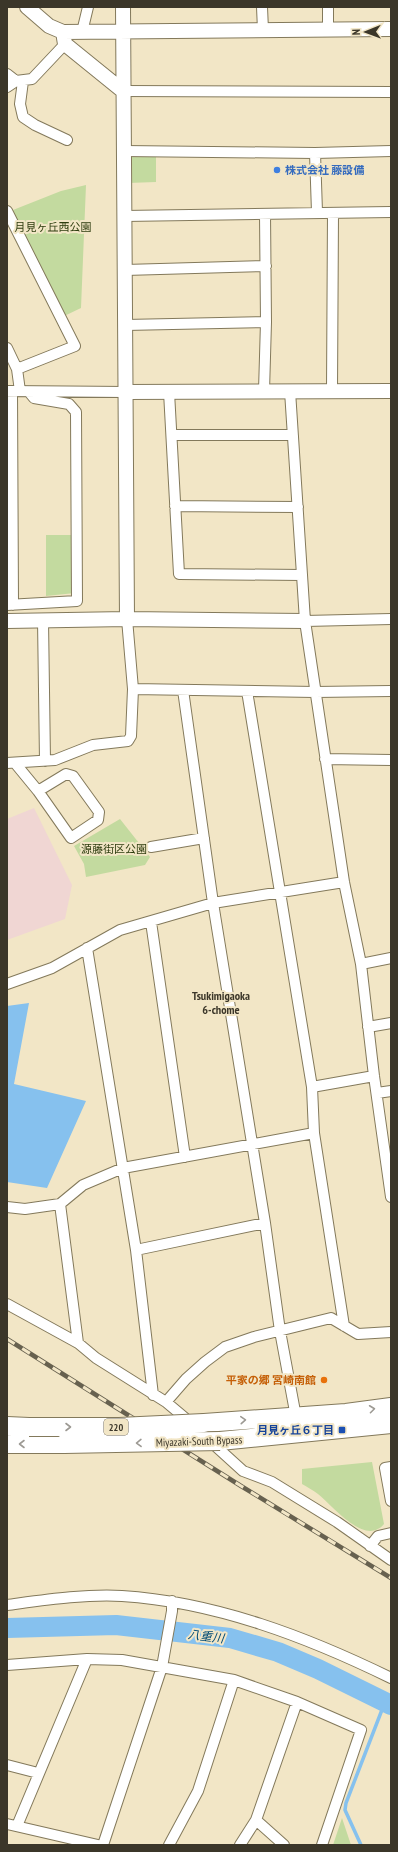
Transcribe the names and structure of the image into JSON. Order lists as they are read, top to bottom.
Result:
{
  "streets": {
    "highway": ["220", "Miyazaki-South Bypass"]
  },
  "districts": ["Tsukimigaoka 6-chome"],
  "water": ["八重川"],
  "parks": ["月見ヶ丘西公園", "源藤街区公園"],
  "places": {
    "other": ["株式会社 藤設備", "平家の郷 宮崎南館"],
    "transit": ["月見ヶ丘６丁目"]
  },
  "north": "left"
}
